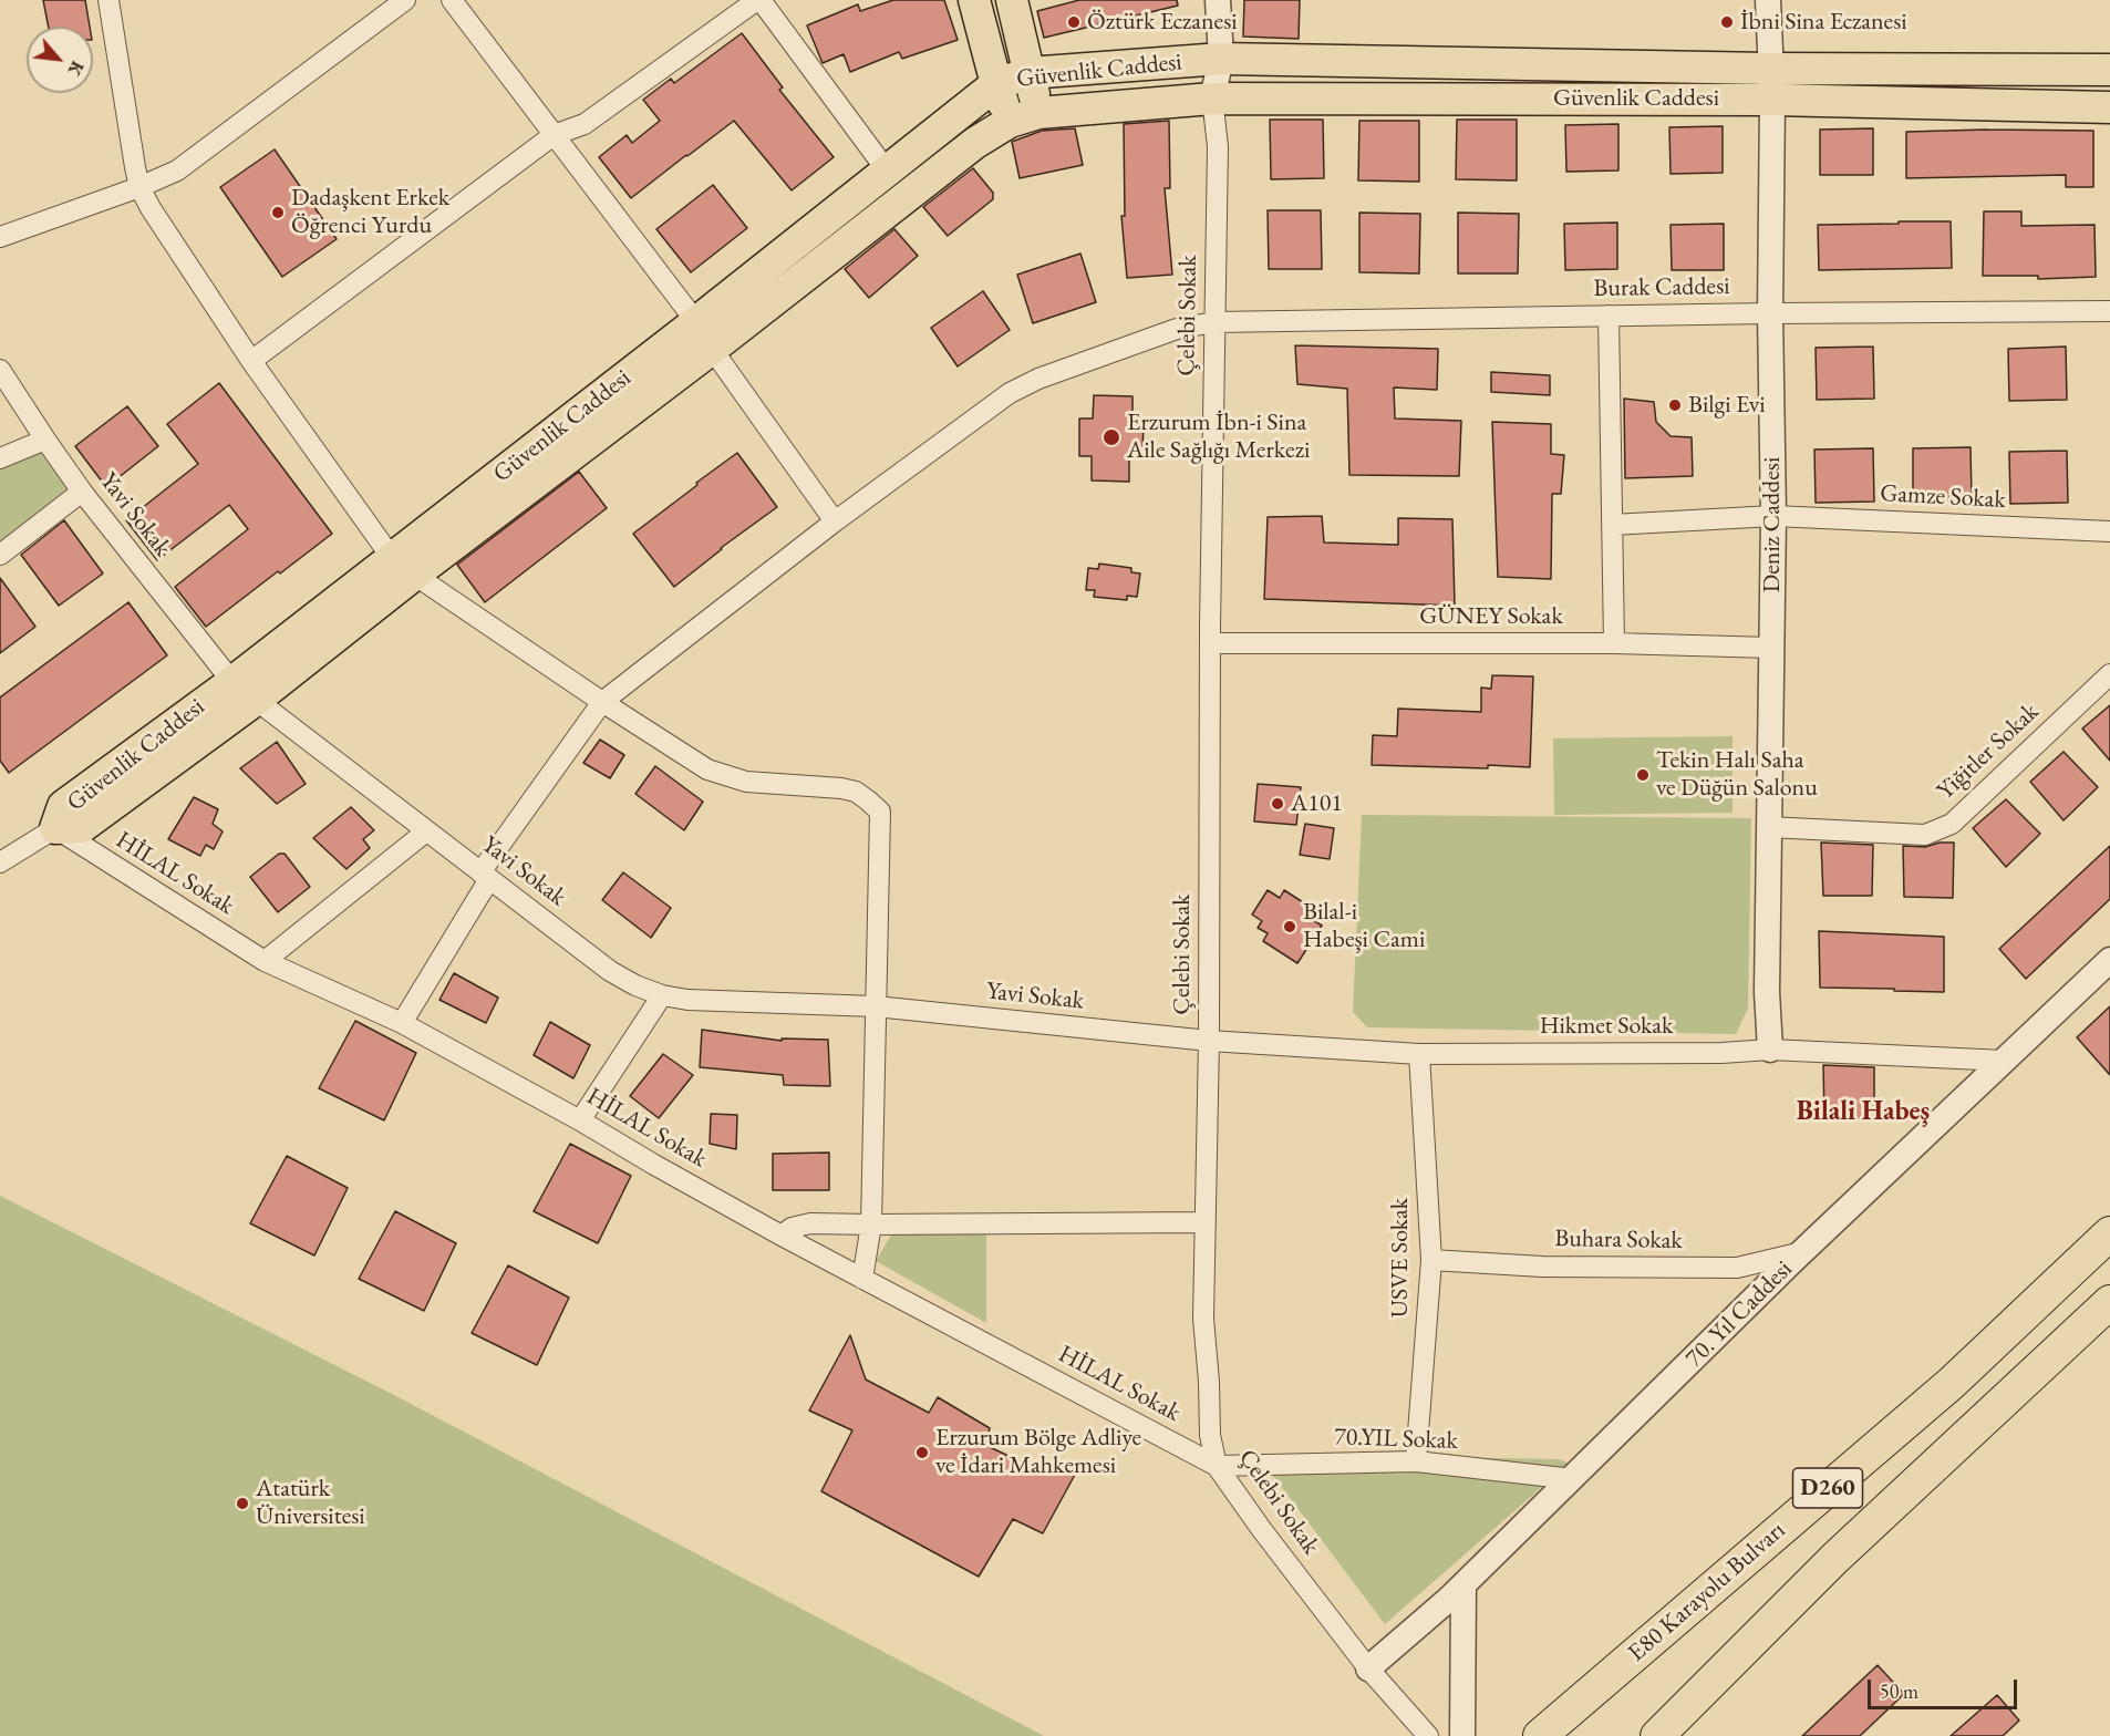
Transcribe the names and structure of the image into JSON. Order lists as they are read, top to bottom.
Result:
{
  "streets": {
    "highway": ["D260", "E80 Karayolu Bulvarı"],
    "main road": ["Güvenlik Caddesi"],
    "street": [
      "Burak Caddesi",
      "Çelebi Sokak",
      "Gamze Sokak",
      "Yavi Sokak",
      "Deniz Caddesi",
      "GÜNEY Sokak",
      "Yiğitler Sokak",
      "HİLAL Sokak",
      "Hikmet Sokak",
      "Buhara Sokak",
      "USVE Sokak",
      "70. Yıl Caddesi",
      "70.YIL Sokak"
    ]
  },
  "crossings": [
    ["Güvenlik Caddesi", "Çelebi Sokak"],
    ["Güvenlik Caddesi", "Yavi Sokak"],
    ["Güvenlik Caddesi", "Deniz Caddesi"],
    ["Güvenlik Caddesi", "HİLAL Sokak"],
    ["Burak Caddesi", "Çelebi Sokak"],
    ["Burak Caddesi", "Yavi Sokak"],
    ["Burak Caddesi", "Deniz Caddesi"],
    ["Burak Caddesi", "HİLAL Sokak"],
    ["Çelebi Sokak", "Yavi Sokak"],
    ["Çelebi Sokak", "GÜNEY Sokak"],
    ["Çelebi Sokak", "HİLAL Sokak"],
    ["Çelebi Sokak", "Hikmet Sokak"],
    ["Çelebi Sokak", "70. Yıl Caddesi"],
    ["Çelebi Sokak", "70.YIL Sokak"],
    ["Gamze Sokak", "Deniz Caddesi"],
    ["Yavi Sokak", "Hikmet Sokak"],
    ["Deniz Caddesi", "GÜNEY Sokak"],
    ["Deniz Caddesi", "Yiğitler Sokak"],
    ["Deniz Caddesi", "Hikmet Sokak"],
    ["HİLAL Sokak", "70.YIL Sokak"],
    ["Hikmet Sokak", "USVE Sokak"],
    ["Hikmet Sokak", "70. Yıl Caddesi"],
    ["Buhara Sokak", "USVE Sokak"],
    ["Buhara Sokak", "70. Yıl Caddesi"],
    ["USVE Sokak", "70.YIL Sokak"],
    ["70. Yıl Caddesi", "70.YIL Sokak"]
  ],
  "districts": ["Bilali Habeş"],
  "places": [
    "Öztürk Eczanesi",
    "İbni Sina Eczanesi",
    "Dadaşkent Erkek Öğrenci Yurdu",
    "Bilgi Evi",
    "Erzurum İbn-i Sina Aile Sağlığı Merkezi",
    "Tekin Halı Saha ve Düğün Salonu",
    "A101",
    "Bilal-i Habeşi Cami",
    "Erzurum Bölge Adliye ve İdari Mahkemesi",
    "Atatürk Üniversitesi"
  ],
  "scale_bar": "50 m",
  "north": "bottom right"
}
